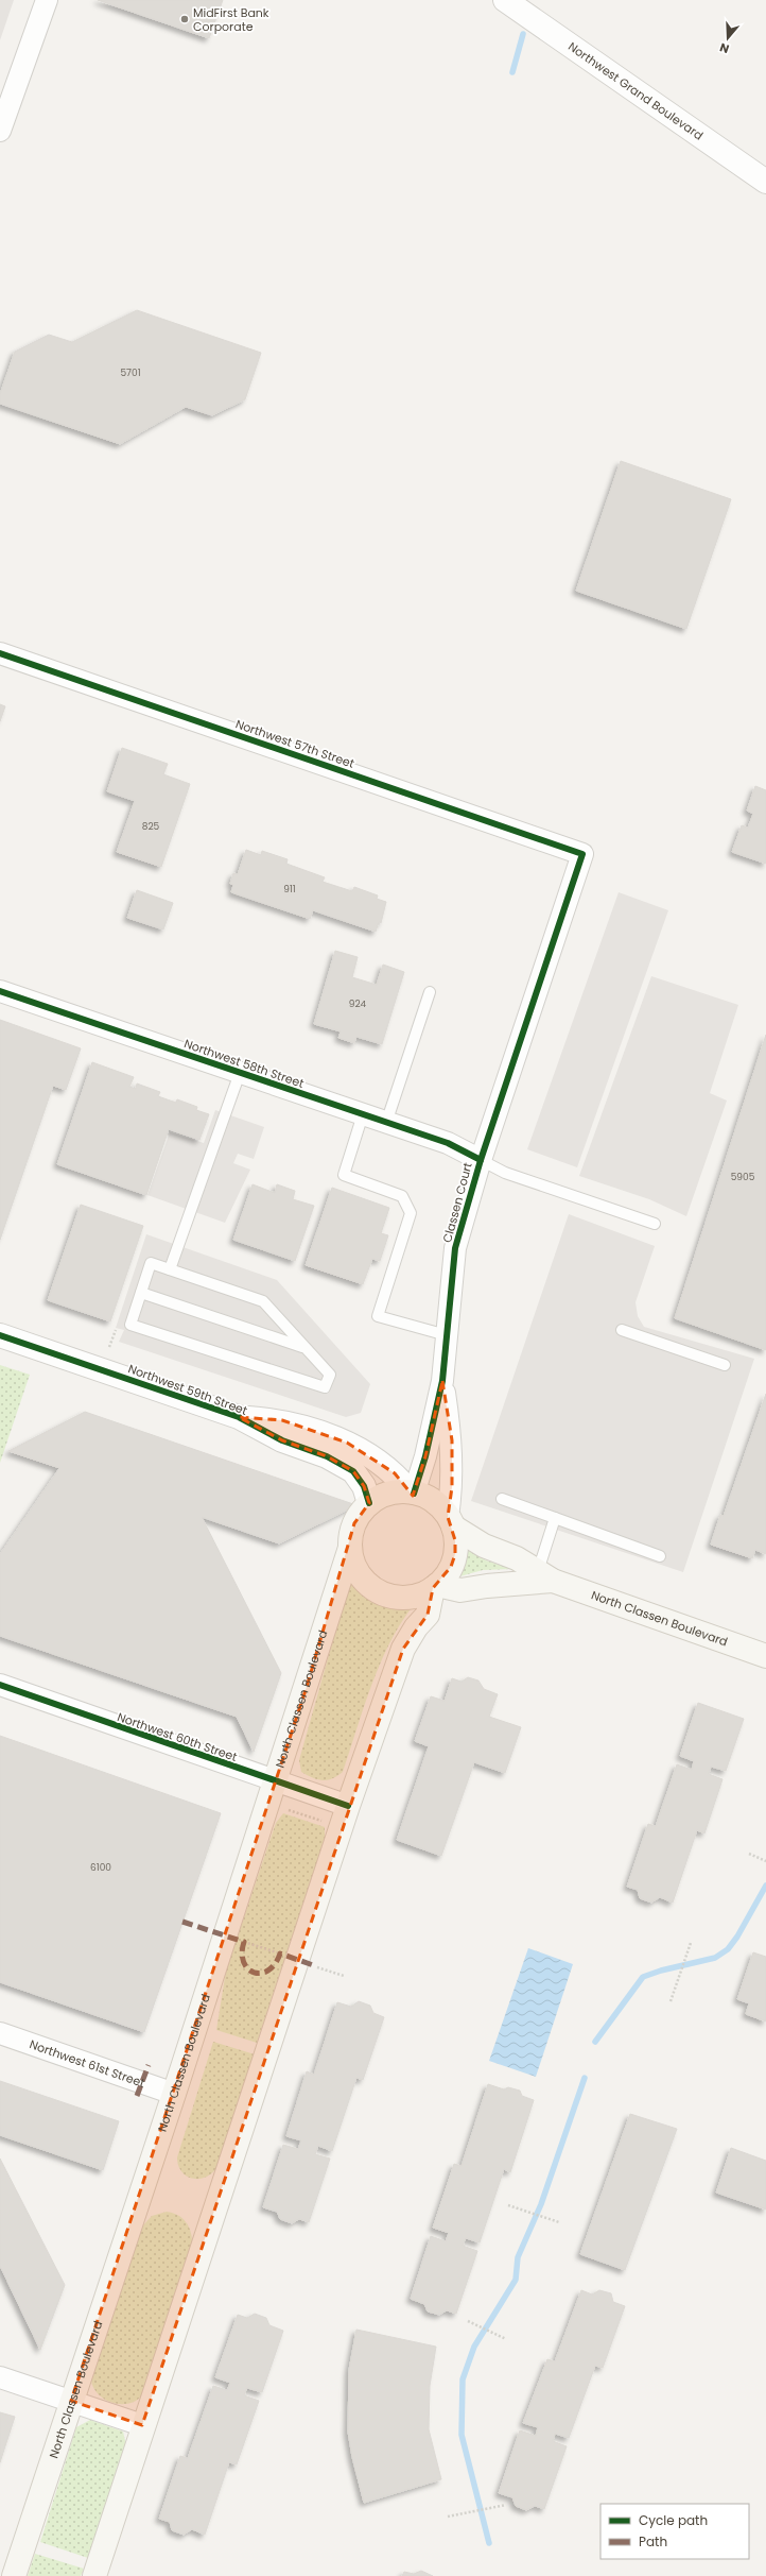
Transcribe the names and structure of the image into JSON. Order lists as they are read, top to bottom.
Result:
{
  "streets": {
    "main road": ["North Classen Boulevard"],
    "street": [
      "Northwest Grand Boulevard",
      "Northwest 57th Street",
      "Northwest 58th Street",
      "Classen Court",
      "Northwest 59th Street",
      "Northwest 60th Street",
      "Northwest 61st Street"
    ]
  },
  "crossings": [
    ["Northwest 57th Street", "Classen Court"],
    ["Northwest 58th Street", "Classen Court"],
    ["Classen Court", "Northwest 59th Street"],
    ["Classen Court", "North Classen Boulevard"],
    ["Northwest 59th Street", "North Classen Boulevard"],
    ["North Classen Boulevard", "Northwest 60th Street"],
    ["North Classen Boulevard", "Northwest 61st Street"]
  ],
  "places": ["MidFirst Bank Corporate"],
  "house_numbers": [
    "5701",
    "825",
    "911",
    "924",
    "5905",
    "6100"
  ],
  "legend": ["Cycle path", "Path"],
  "north": "bottom"
}
